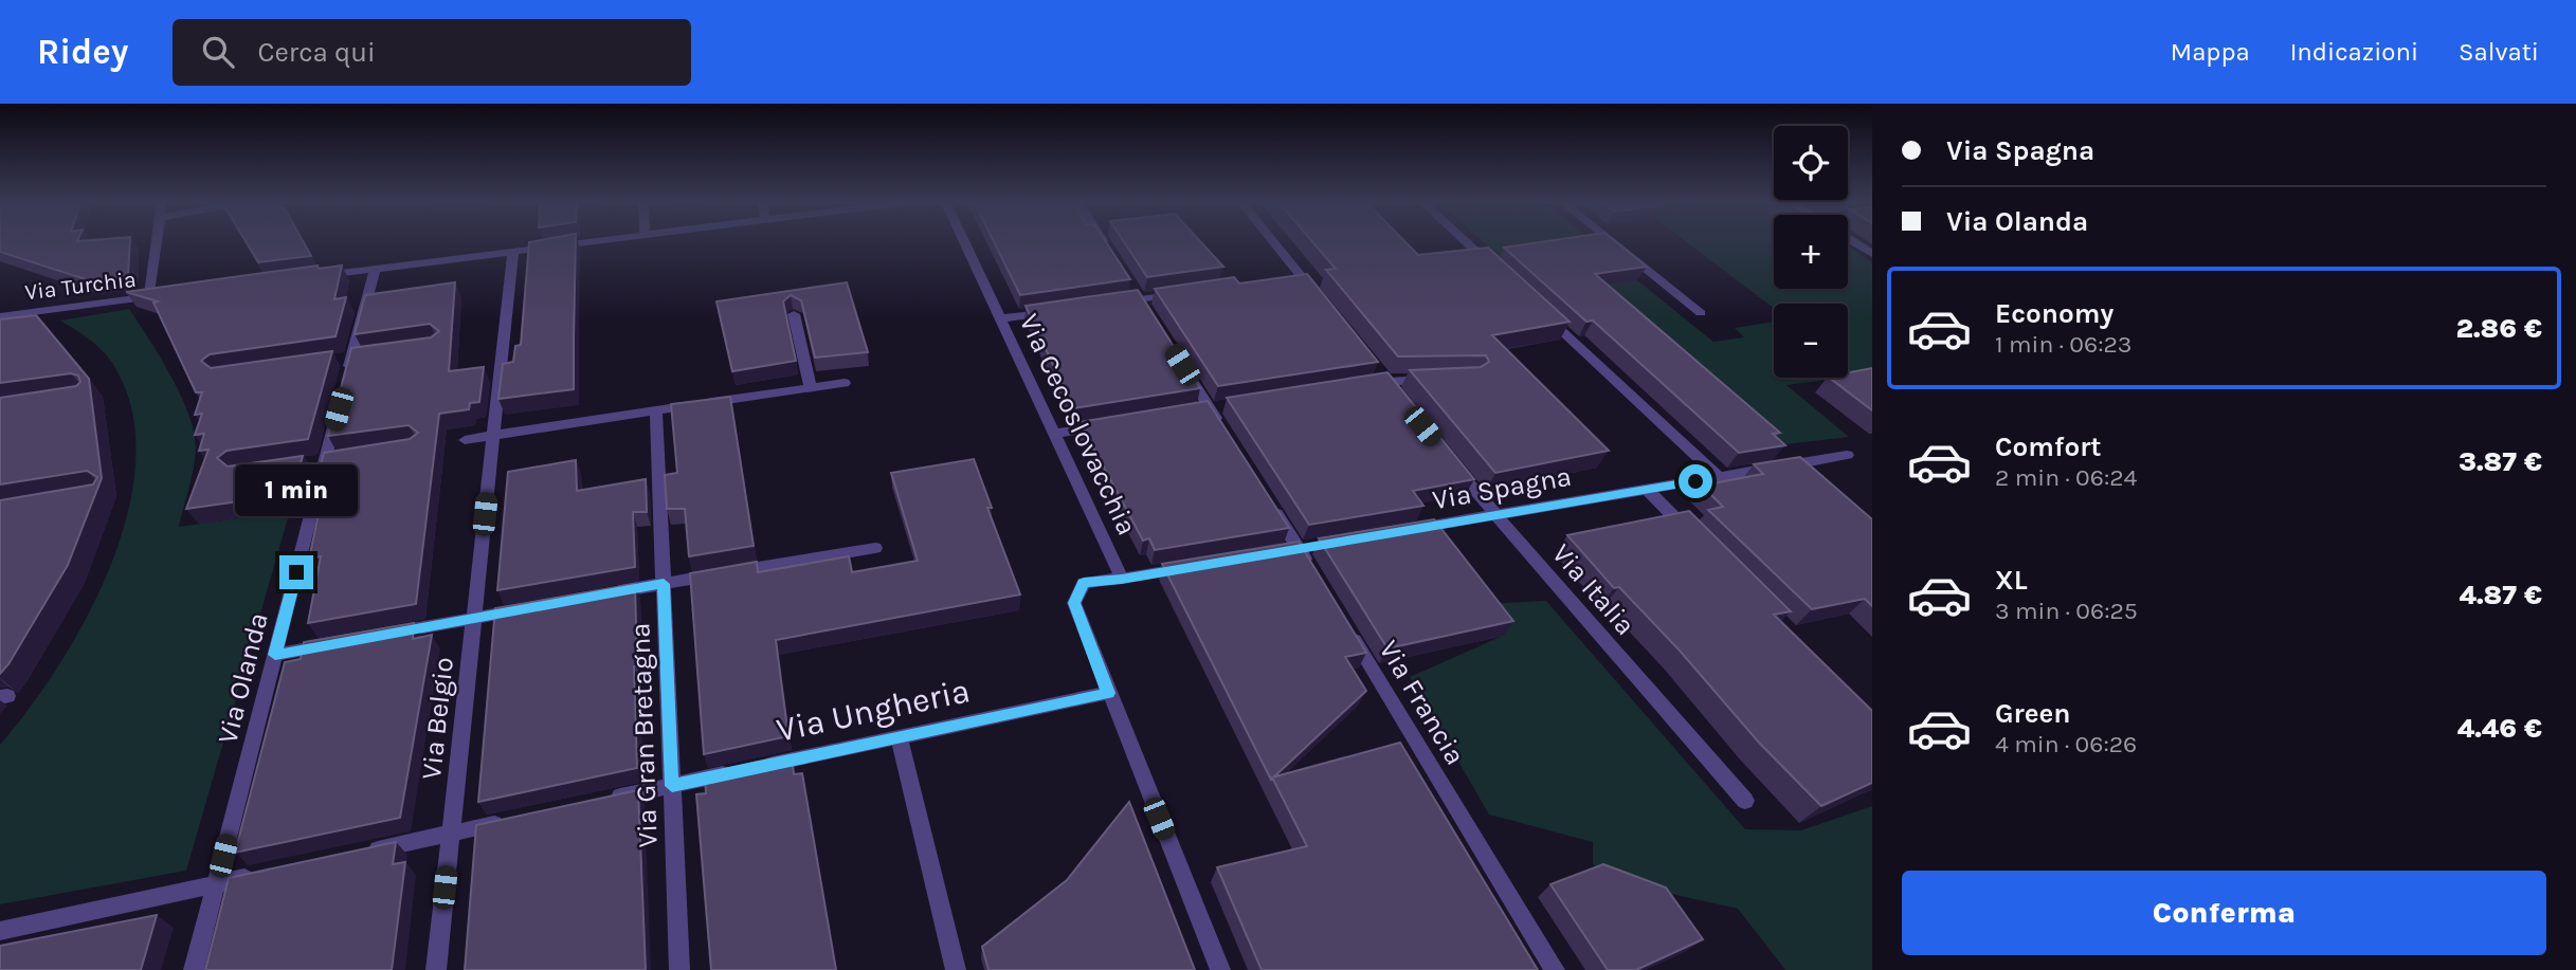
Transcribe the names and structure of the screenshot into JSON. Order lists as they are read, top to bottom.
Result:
{
  "streets": {
    "street": [
      "Via Turchia",
      "Via Cecoslovacchia",
      "Via Spagna",
      "Via Italia",
      "Via Olanda",
      "Via Francia",
      "Via Ungheria",
      "Via Belgio",
      "Via Gran Bretagna"
    ]
  },
  "crossings": [
    ["Via Cecoslovacchia", "Via Ungheria"],
    ["Via Spagna", "Via Italia"],
    ["Via Ungheria", "Via Gran Bretagna"]
  ],
  "page": {
    "header": "Ridey",
    "search": "Cerca qui",
    "nav": ["Mappa", "Indicazioni", "Salvati"],
    "banner": ["Via Spagna", "Via Olanda"],
    "map_buttons": ["+", "−"],
    "list": [
      {
        "name": "Economy",
        "note": "1 min · 06:23",
        "value": "2.86 €"
      },
      {
        "name": "Comfort",
        "note": "2 min · 06:24",
        "value": "3.87 €"
      },
      {
        "name": "XL",
        "note": "3 min · 06:25",
        "value": "4.87 €"
      },
      {
        "name": "Green",
        "note": "4 min · 06:26",
        "value": "4.46 €"
      }
    ],
    "bubble": "1 min",
    "buttons": "Conferma"
  }
}
